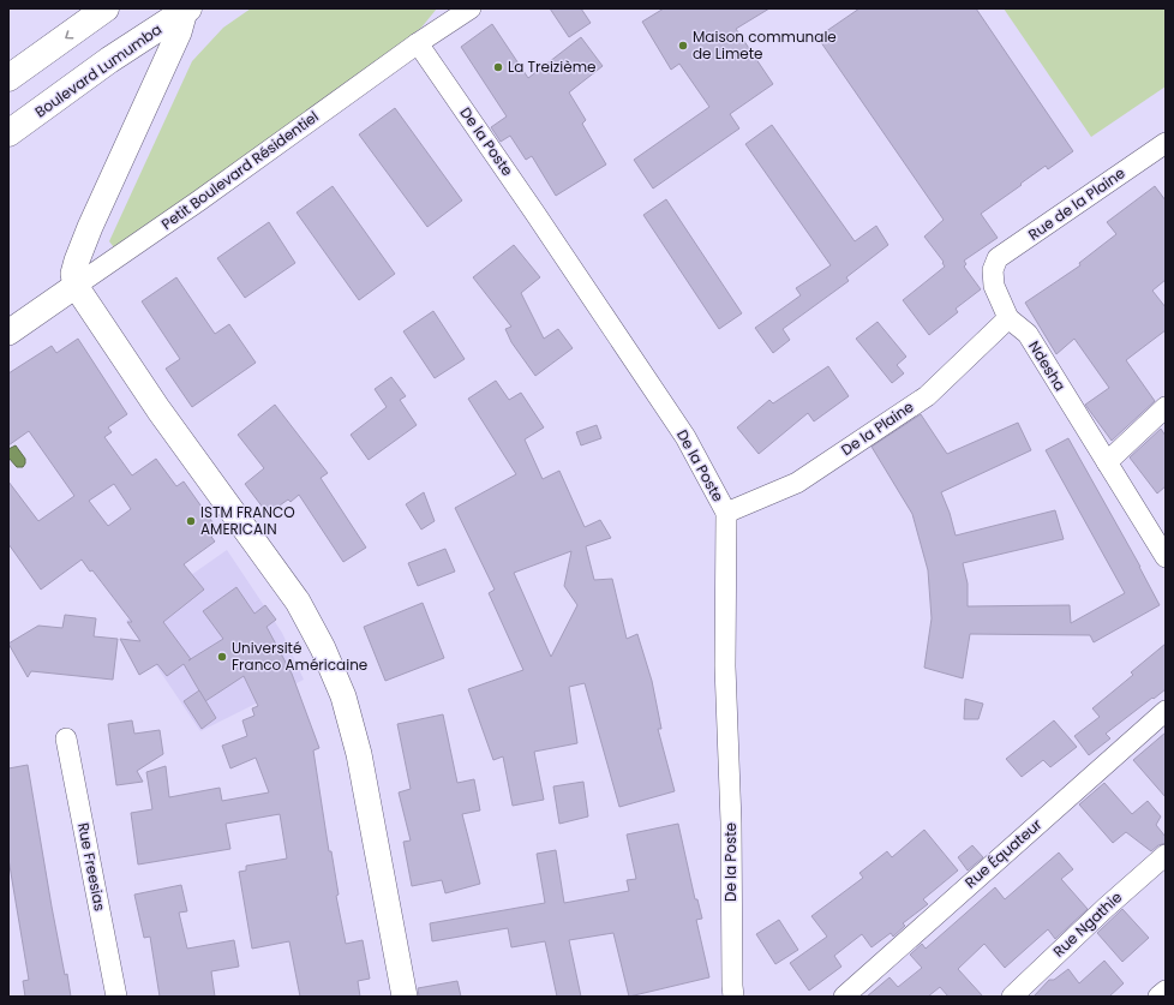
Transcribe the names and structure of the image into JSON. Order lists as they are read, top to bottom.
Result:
{
  "streets": {
    "highway": ["Boulevard Lumumba"],
    "street": [
      "De la Poste",
      "Petit Boulevard Résidentiel",
      "Rue de la Plaine",
      "Ndesha",
      "De la Plaine",
      "Rue Équateur",
      "Rue Freesias",
      "Rue Ngathie"
    ]
  },
  "crossings": [
    ["De la Poste", "Petit Boulevard Résidentiel"],
    ["De la Poste", "De la Plaine"],
    ["Rue de la Plaine", "Ndesha"],
    ["Ndesha", "De la Plaine"]
  ],
  "places": [
    "Maison communale de Limete",
    "La Treizième",
    "ISTM FRANCO AMERICAIN",
    "Université Franco Américaine"
  ]
}
